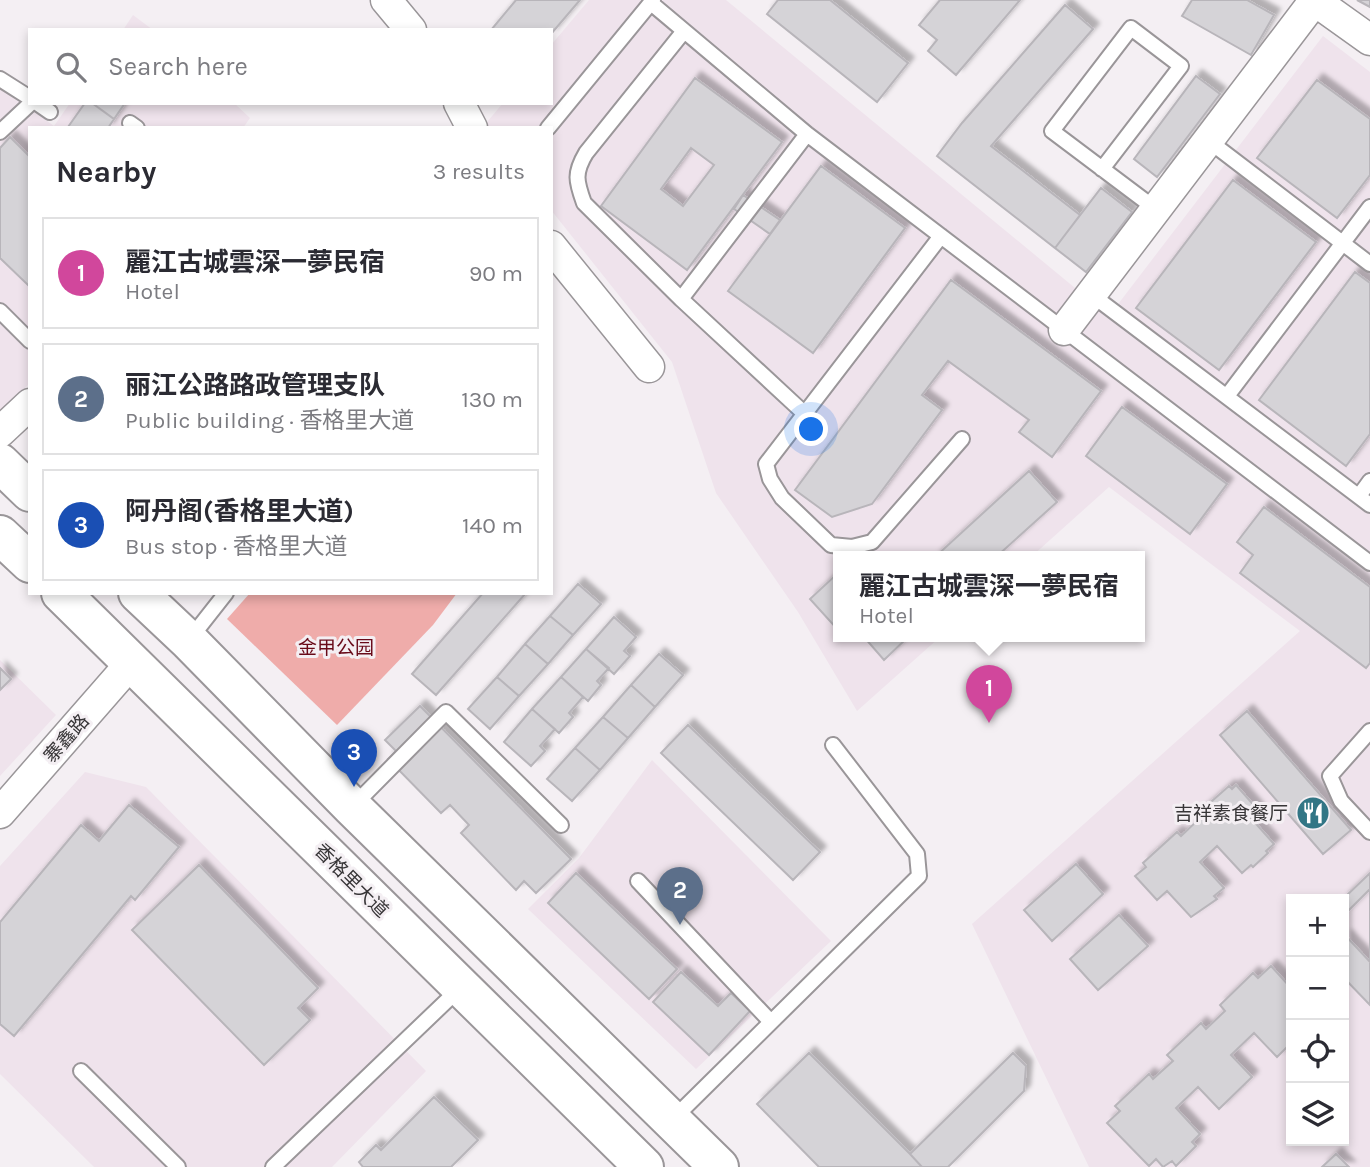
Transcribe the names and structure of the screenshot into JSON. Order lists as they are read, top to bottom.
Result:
{
  "streets": {
    "main road": ["香格里大道"],
    "street": ["寨鑫路"]
  },
  "crossings": [
    ["寨鑫路", "香格里大道"]
  ],
  "parks": ["金甲公园"],
  "places": {
    "restaurant": ["吉祥素食餐厅"]
  },
  "page": {
    "search": "Search here",
    "heading": ["Nearby", "3 results"],
    "list": [
      {
        "mark": "1",
        "name": "麗江古城雲深一夢民宿",
        "note": "Hotel",
        "value": "90 m"
      },
      {
        "mark": "2",
        "name": "丽江公路路政管理支队",
        "note": "Public building · 香格里大道",
        "value": "130 m"
      },
      {
        "mark": "3",
        "name": "阿丹阁(香格里大道)",
        "note": "Bus stop · 香格里大道",
        "value": "140 m"
      }
    ],
    "popup": ["麗江古城雲深一夢民宿", "Hotel"],
    "pins": ["1", "3", "2"],
    "map_buttons": ["+", "−"]
  }
}
